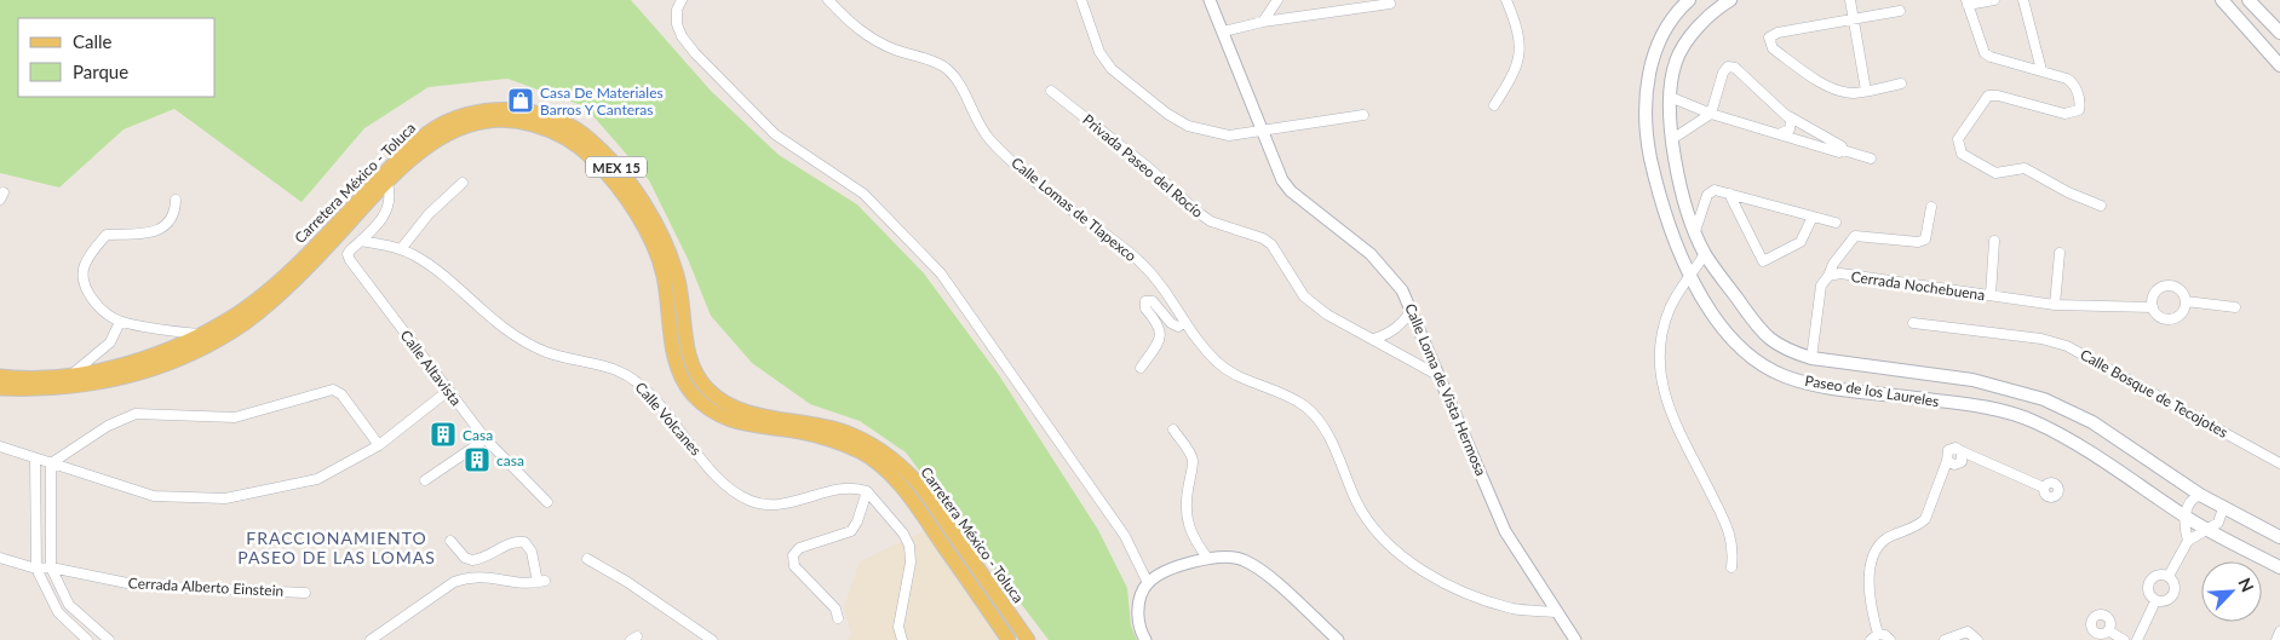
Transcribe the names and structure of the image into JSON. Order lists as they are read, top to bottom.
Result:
{
  "streets": {
    "main road": ["MEX 15", "Carretera México - Toluca", "Paseo de los Laureles"],
    "street": [
      "Privada Paseo del Rocío",
      "Calle Lomas de Tlapexco",
      "Cerrada Nochebuena",
      "Calle Altavista",
      "Calle Loma de Vista Hermosa",
      "Calle Bosque de Tecojotes",
      "Calle Volcanes",
      "Cerrada Alberto Einstein"
    ]
  },
  "crossings": [
    ["Privada Paseo del Rocío", "Calle Loma de Vista Hermosa"],
    ["Calle Lomas de Tlapexco", "Calle Loma de Vista Hermosa"],
    ["Calle Altavista", "Calle Volcanes"]
  ],
  "districts": ["FRACCIONAMIENTO PASEO DE LAS LOMAS"],
  "places": {
    "shop": ["Casa De Materiales Barros Y Canteras"],
    "building": ["Casa", "casa"]
  },
  "legend": ["Calle", "Parque"],
  "north": "top right"
}
